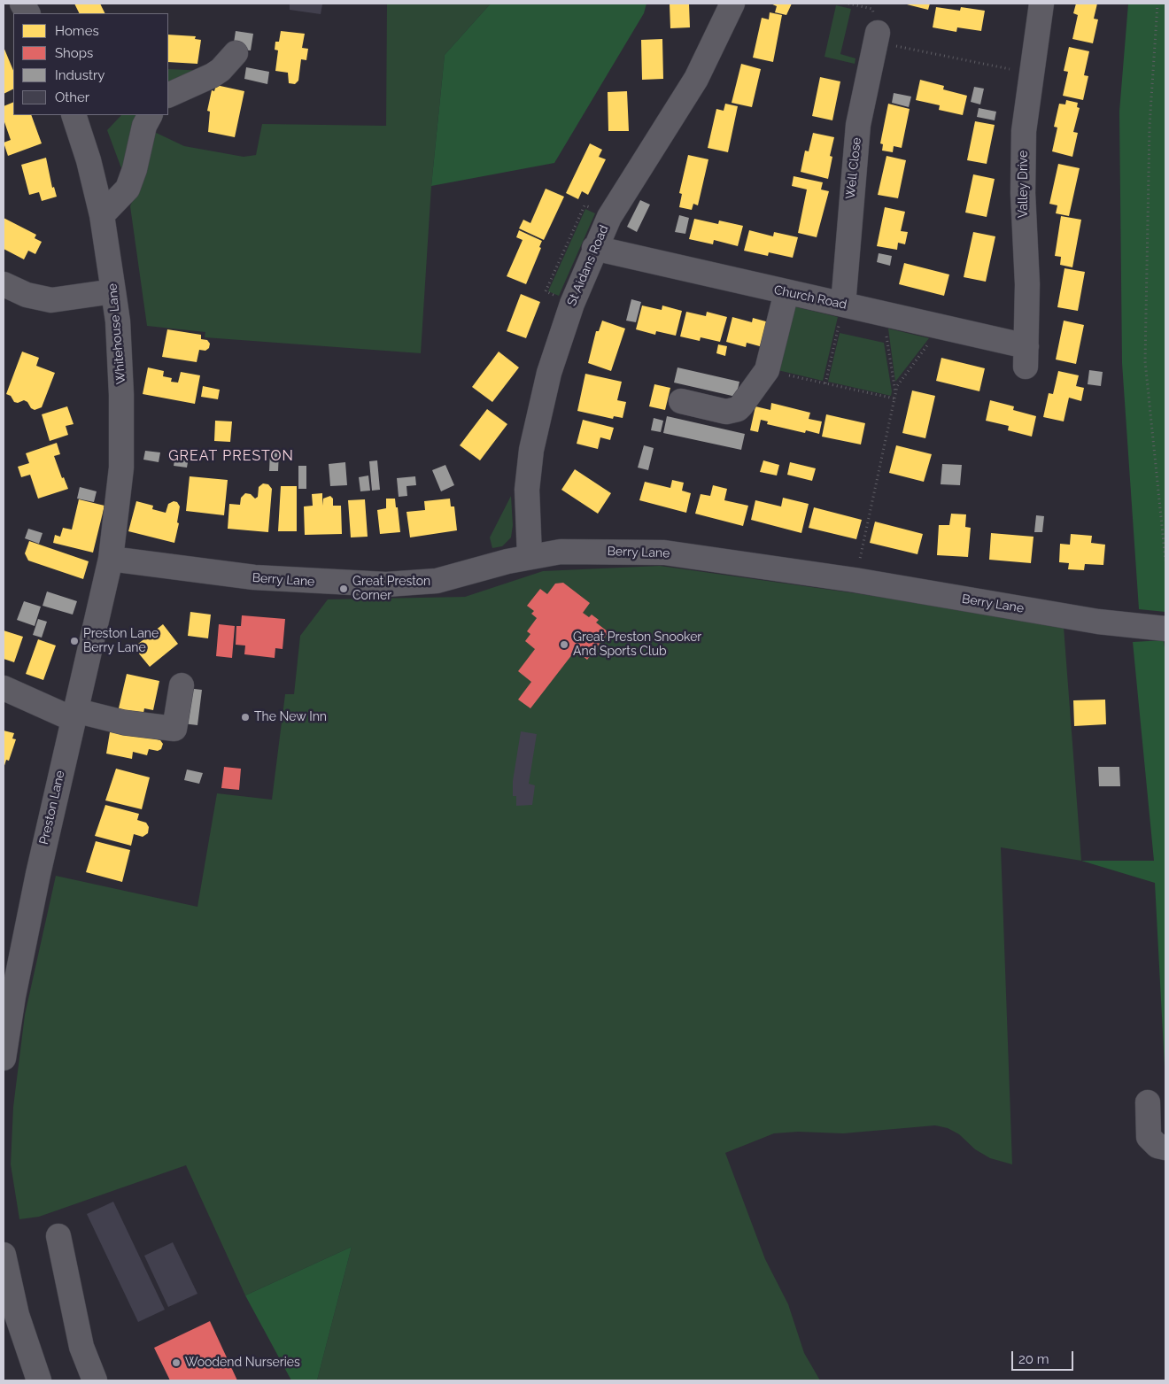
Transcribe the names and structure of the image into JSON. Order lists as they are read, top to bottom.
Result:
{
  "streets": {
    "street": [
      "Well Close",
      "Valley Drive",
      "St Aidans Road",
      "Church Road",
      "Whitehouse Lane",
      "Berry Lane",
      "Preston Lane"
    ]
  },
  "crossings": [
    ["Well Close", "Church Road"],
    ["Valley Drive", "Church Road"],
    ["St Aidans Road", "Church Road"],
    ["St Aidans Road", "Berry Lane"],
    ["Whitehouse Lane", "Berry Lane"],
    ["Whitehouse Lane", "Preston Lane"],
    ["Berry Lane", "Preston Lane"]
  ],
  "districts": ["GREAT PRESTON"],
  "places": [
    "Great Preston Corner",
    "Preston Lane Berry Lane",
    "Great Preston Snooker And Sports Club",
    "The New Inn",
    "Woodend Nurseries"
  ],
  "legend": [
    "Homes",
    "Shops",
    "Industry",
    "Other"
  ],
  "scale_bar": "20 m"
}
